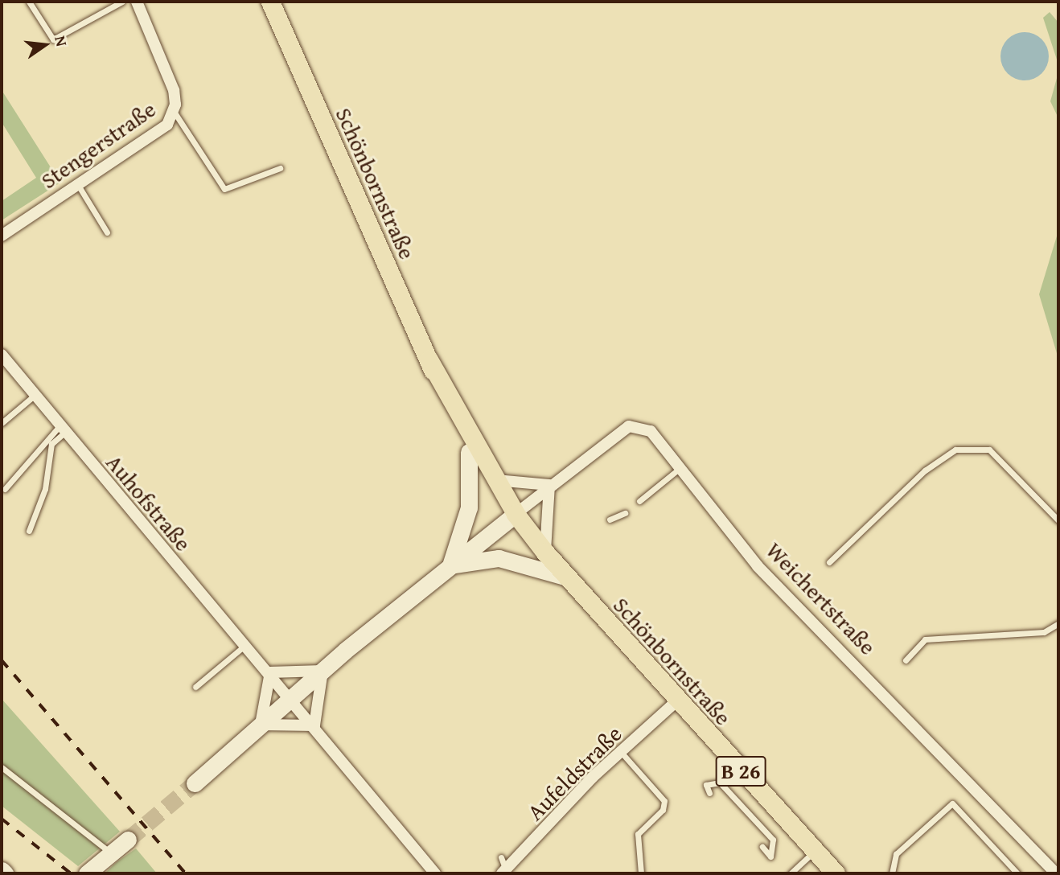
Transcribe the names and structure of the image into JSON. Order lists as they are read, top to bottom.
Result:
{
  "streets": {
    "main road": ["Schönbornstraße", "Weichertstraße", "B 26"],
    "street": ["Stengerstraße", "Auhofstraße", "Aufeldstraße"]
  },
  "crossings": [
    ["Schönbornstraße", "Weichertstraße"],
    ["Schönbornstraße", "Aufeldstraße"],
    ["Auhofstraße", "Weichertstraße"]
  ],
  "north": "right"
}
